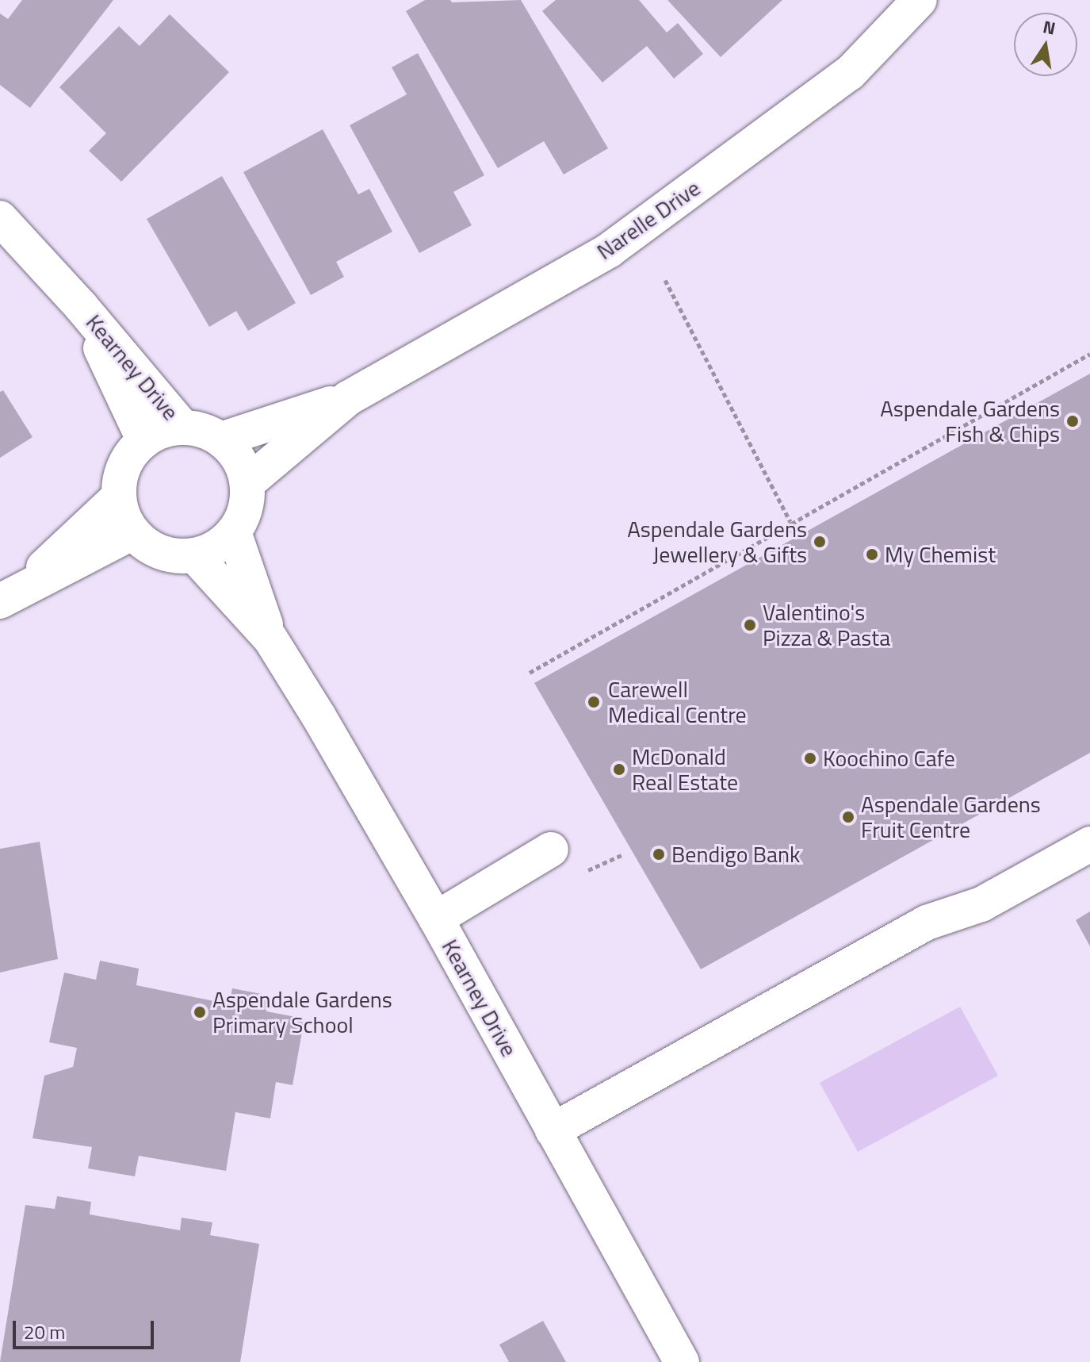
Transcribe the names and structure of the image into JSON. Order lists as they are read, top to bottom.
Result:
{
  "streets": {
    "street": ["Narelle Drive", "Kearney Drive"]
  },
  "crossings": [
    ["Narelle Drive", "Kearney Drive"]
  ],
  "places": [
    "Aspendale Gardens Fish & Chips",
    "Aspendale Gardens Jewellery & Gifts",
    "My Chemist",
    "Valentino's Pizza & Pasta",
    "Carewell Medical Centre",
    "Koochino Cafe",
    "McDonald Real Estate",
    "Aspendale Gardens Fruit Centre",
    "Bendigo Bank",
    "Aspendale Gardens Primary School"
  ],
  "scale_bar": "20 m",
  "north": "top"
}
